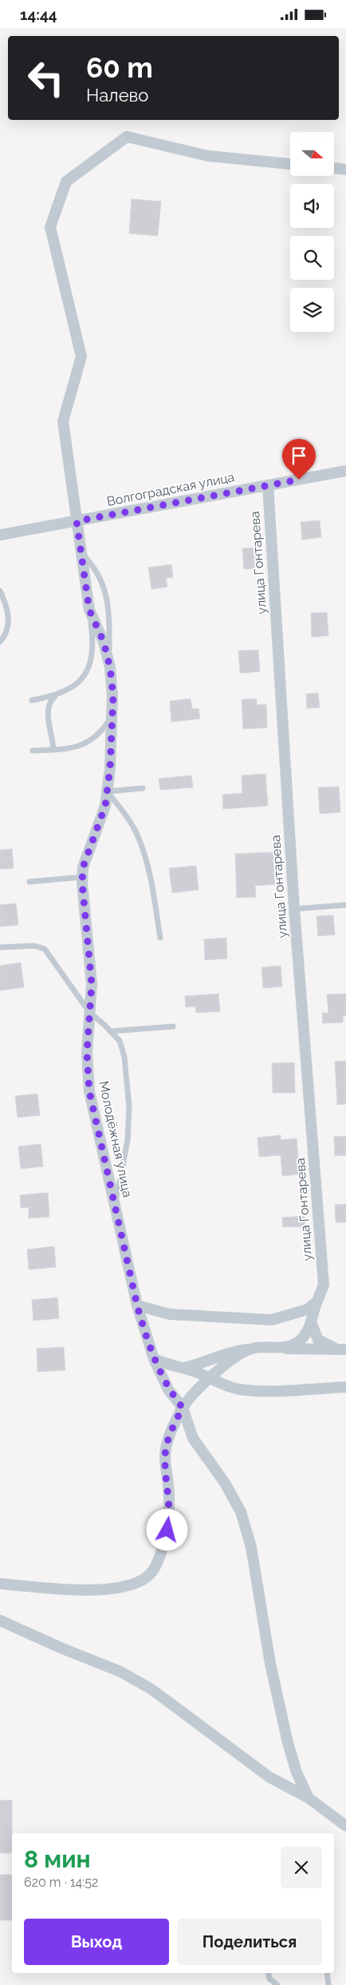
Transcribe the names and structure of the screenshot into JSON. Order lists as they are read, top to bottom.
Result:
{
  "streets": {
    "street": ["Волгоградская улица", "улица Гонтарева", "Молодёжная улица"]
  },
  "crossings": [
    ["Волгоградская улица", "улица Гонтарева"],
    ["Волгоградская улица", "Молодёжная улица"]
  ],
  "north": "right",
  "page": {
    "status": "14:44",
    "turn": ["60 m", "Налево"],
    "heading": ["8 мин", "620 m · 14:52"],
    "buttons": ["Выход", "Поделиться"]
  }
}
